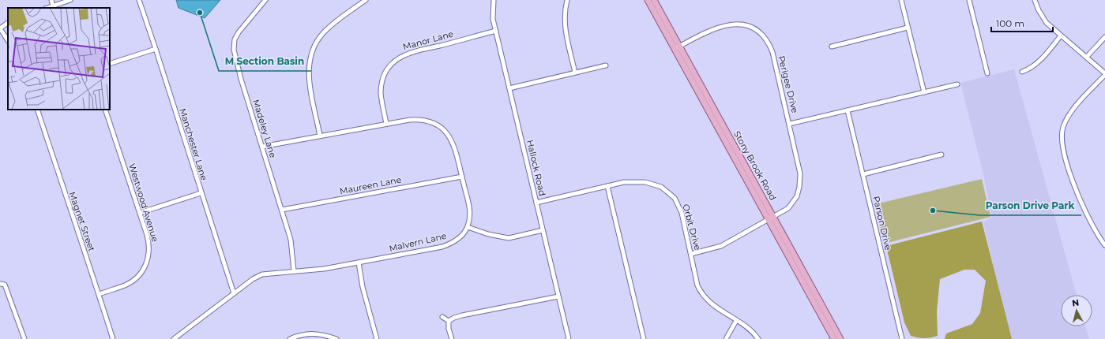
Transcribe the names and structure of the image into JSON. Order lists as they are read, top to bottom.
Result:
{
  "streets": {
    "main road": ["Stony Brook Road"],
    "street": [
      "Manor Lane",
      "Perigee Drive",
      "Madeley Lane",
      "Manchester Lane",
      "Hallock Road",
      "Maureen Lane",
      "Westwood Avenue",
      "Magnet Street",
      "Parson Drive",
      "Orbit Drive",
      "Malvern Lane"
    ]
  },
  "crossings": [
    ["Manor Lane", "Hallock Road"],
    ["Manor Lane", "Malvern Lane"],
    ["Perigee Drive", "Stony Brook Road"],
    ["Perigee Drive", "Orbit Drive"],
    ["Madeley Lane", "Maureen Lane"],
    ["Madeley Lane", "Malvern Lane"],
    ["Manchester Lane", "Malvern Lane"],
    ["Hallock Road", "Orbit Drive"],
    ["Maureen Lane", "Malvern Lane"],
    ["Westwood Avenue", "Magnet Street"]
  ],
  "places": ["M Section Basin", "Parson Drive Park"],
  "scale_bar": "100 m",
  "north": "top"
}
